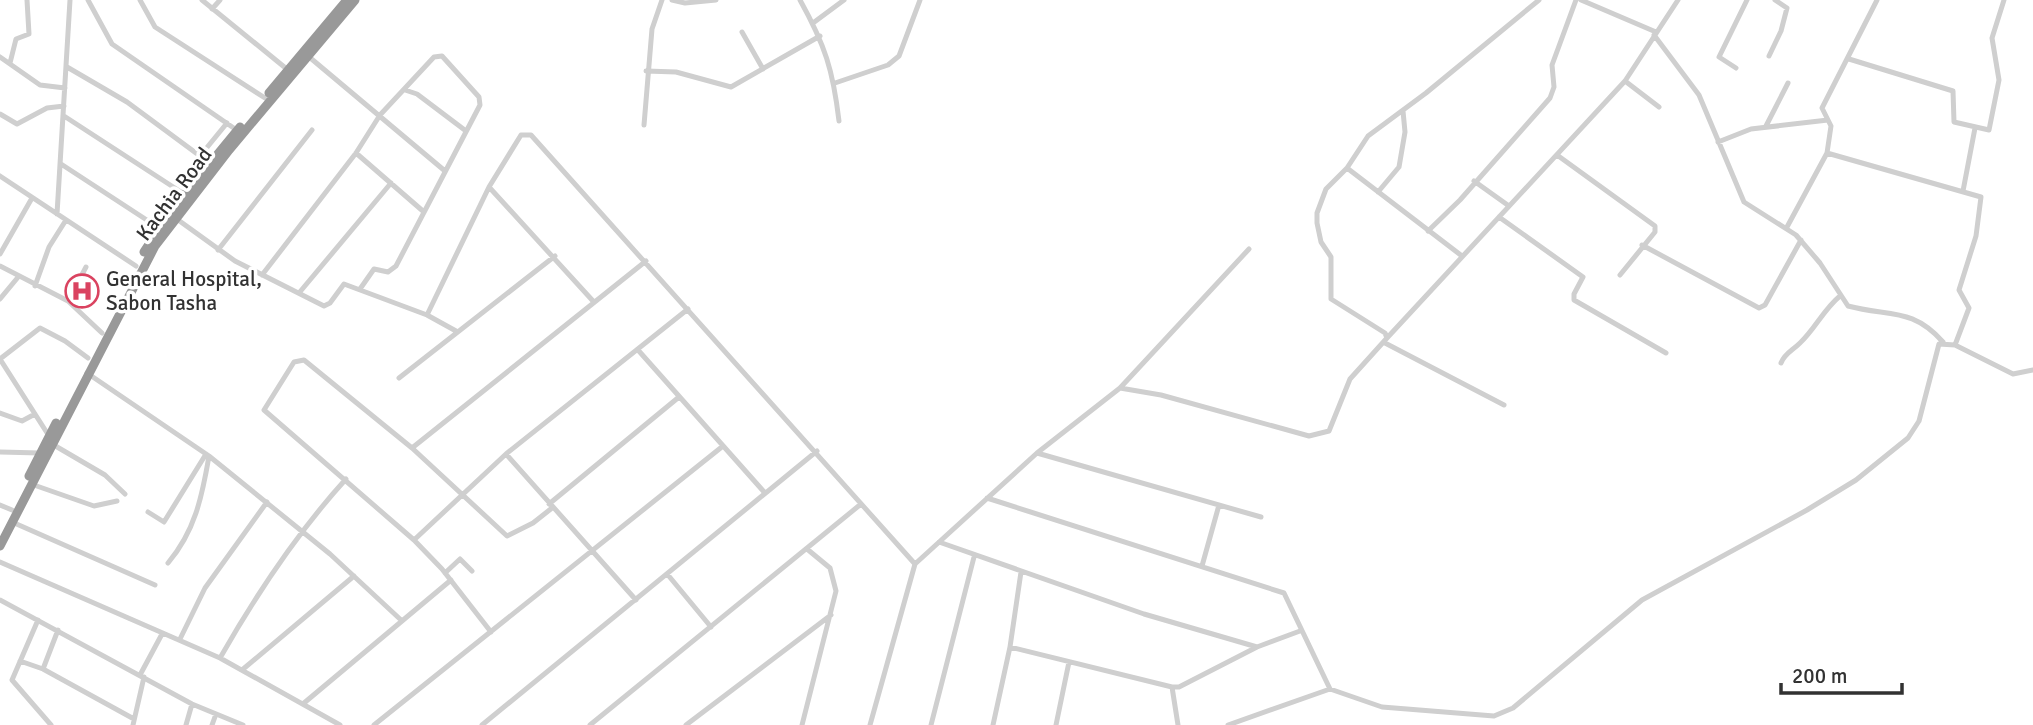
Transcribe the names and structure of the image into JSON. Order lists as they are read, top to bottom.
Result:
{
  "streets": {
    "highway": ["Kachia Road"]
  },
  "places": {
    "hospital": ["General Hospital, Sabon Tasha"]
  },
  "scale_bar": "200 m"
}
